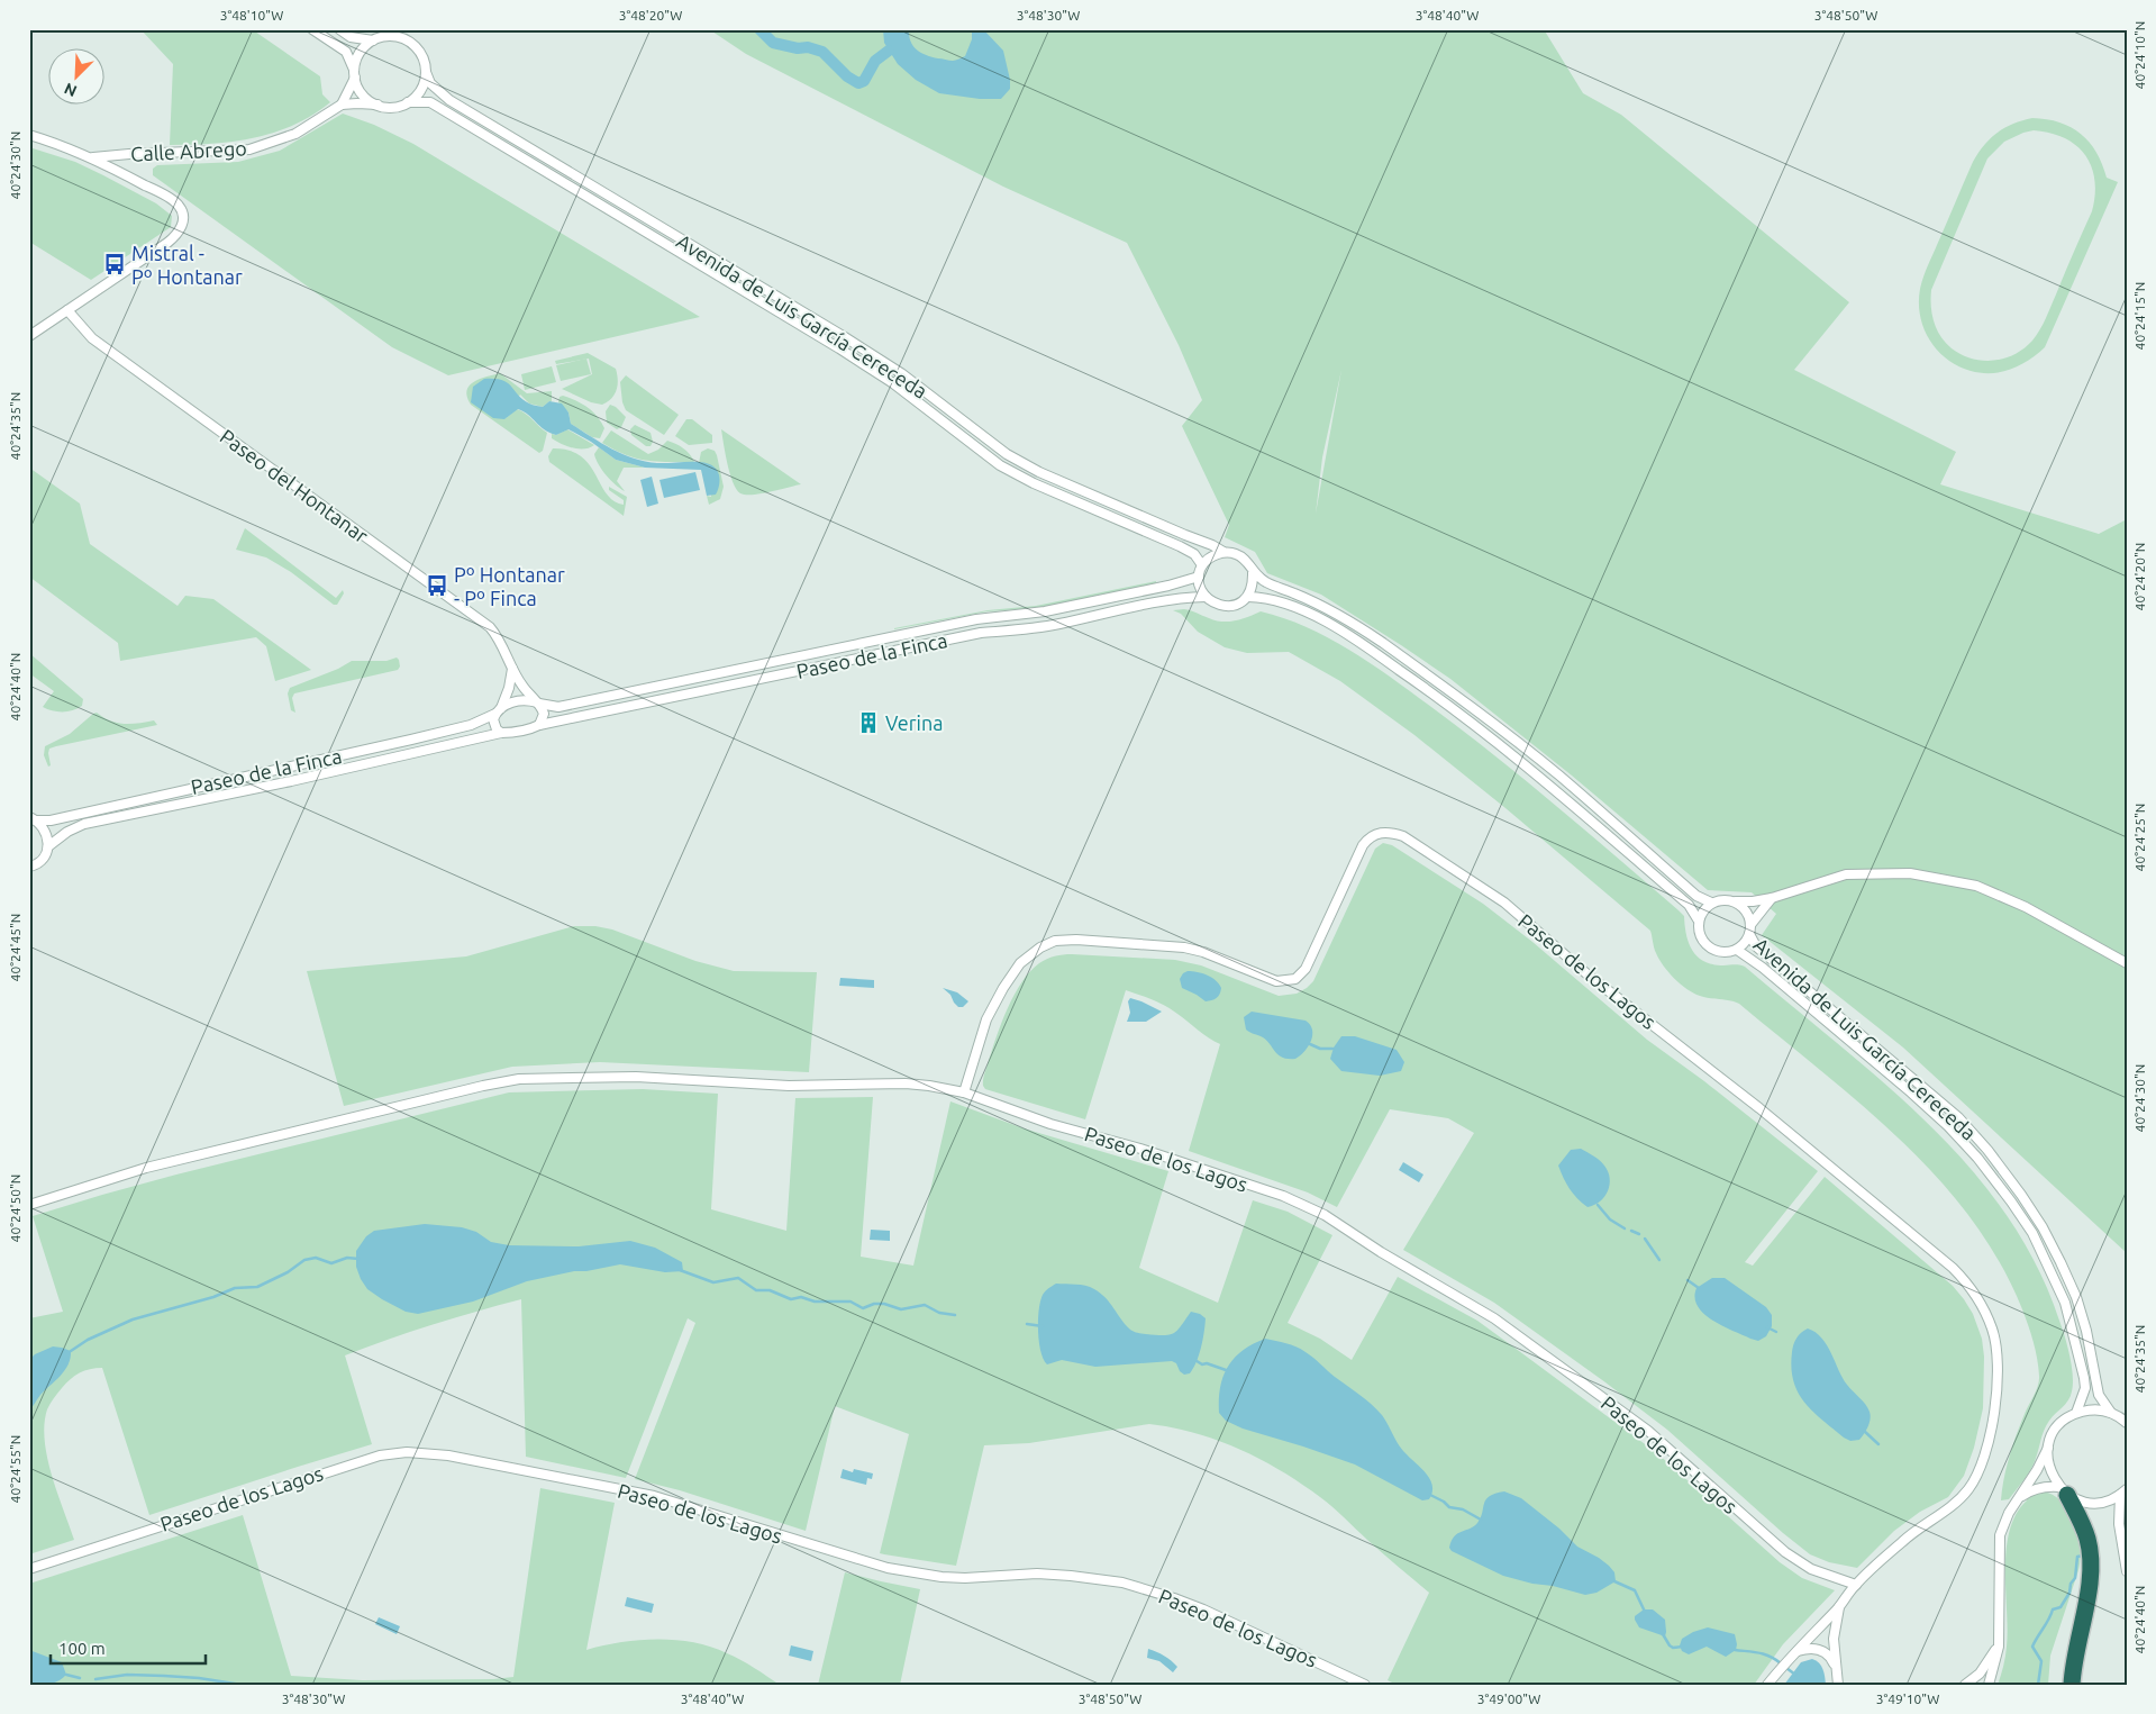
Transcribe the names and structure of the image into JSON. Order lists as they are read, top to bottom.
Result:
{
  "streets": {
    "street": [
      "Calle Abrego",
      "Avenida de Luis García Cereceda",
      "Paseo del Hontanar",
      "Paseo de la Finca",
      "Paseo de los Lagos"
    ]
  },
  "crossings": [
    ["Avenida de Luis García Cereceda", "Paseo de la Finca"],
    ["Paseo del Hontanar", "Paseo de la Finca"]
  ],
  "places": {
    "bus stop": ["Mistral - Pº Hontanar", "Pº Hontanar - Pº Finca"],
    "building": ["Verina"]
  },
  "scale_bar": "100 m",
  "north": "bottom left",
  "coordinates": [
    "3°48'10\"W",
    "3°48'20\"W",
    "3°48'30\"W",
    "3°48'40\"W",
    "3°48'50\"W",
    "40°24'10\"N",
    "40°24'30\"N",
    "40°24'15\"N",
    "40°24'35\"N",
    "40°24'20\"N",
    "40°24'40\"N",
    "40°24'25\"N",
    "40°24'45\"N",
    "40°24'50\"N",
    "40°24'55\"N",
    "3°49'00\"W",
    "3°49'10\"W"
  ]
}
